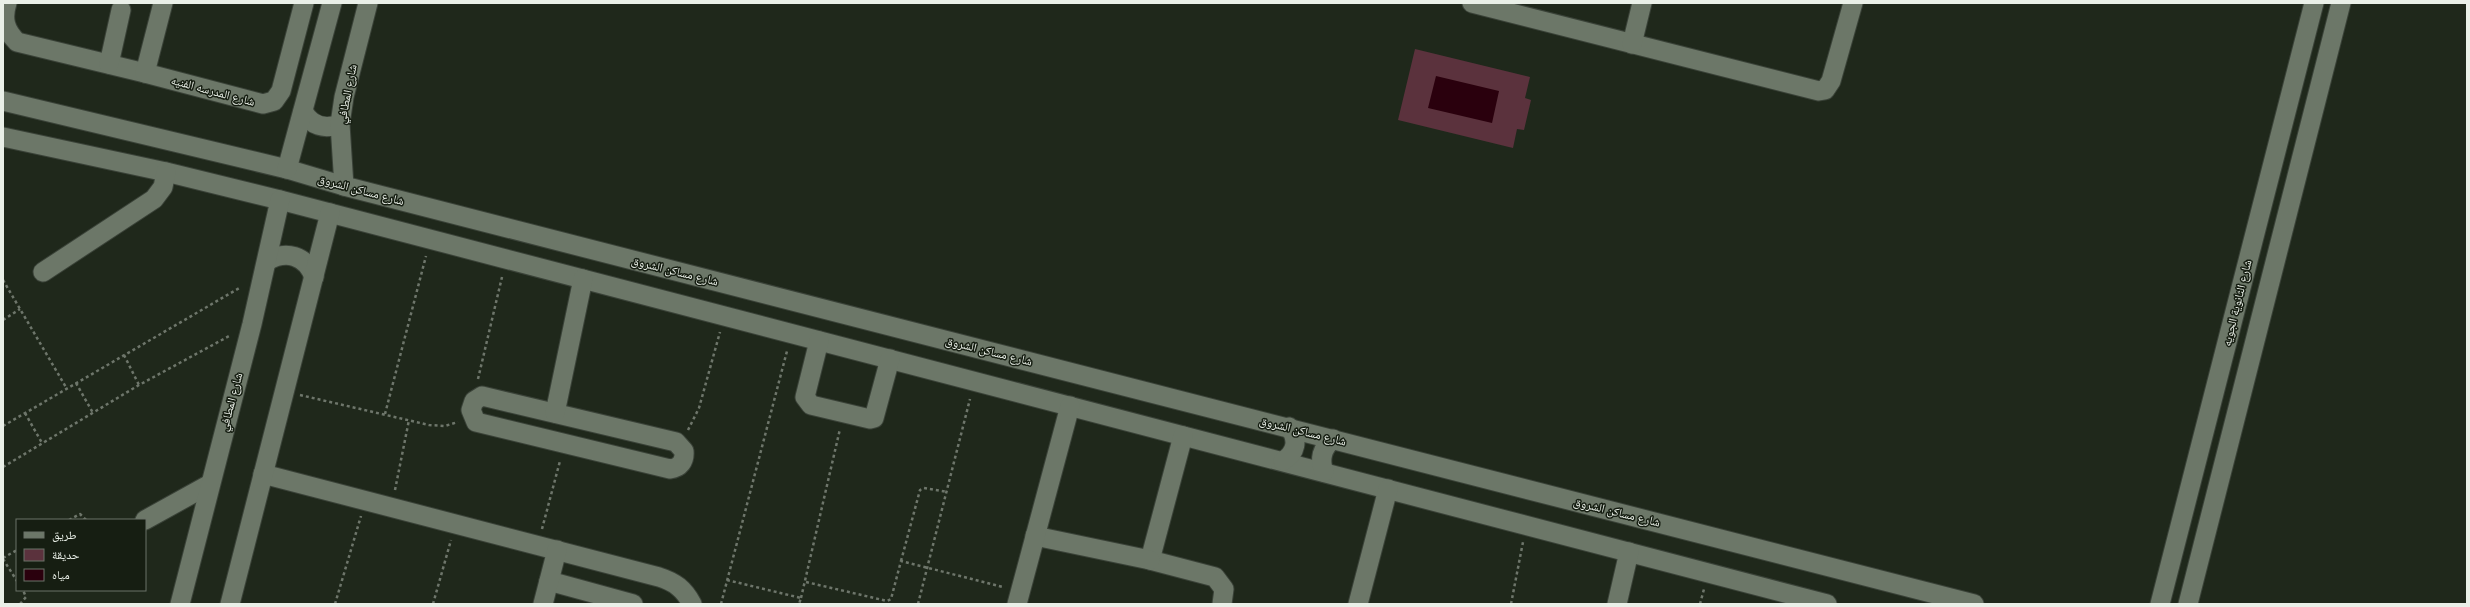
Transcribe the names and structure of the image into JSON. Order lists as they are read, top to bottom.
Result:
{
  "streets": {
    "street": [
      "شارع المدرسه الفنيه",
      "شارع المطافي",
      "شارع مساكن الشروق",
      "شارع الثانوية الجويه"
    ]
  },
  "crossings": [
    ["شارع المطافي", "شارع مساكن الشروق"]
  ],
  "legend": ["طريق", "حديقة", "مياه"]
}
